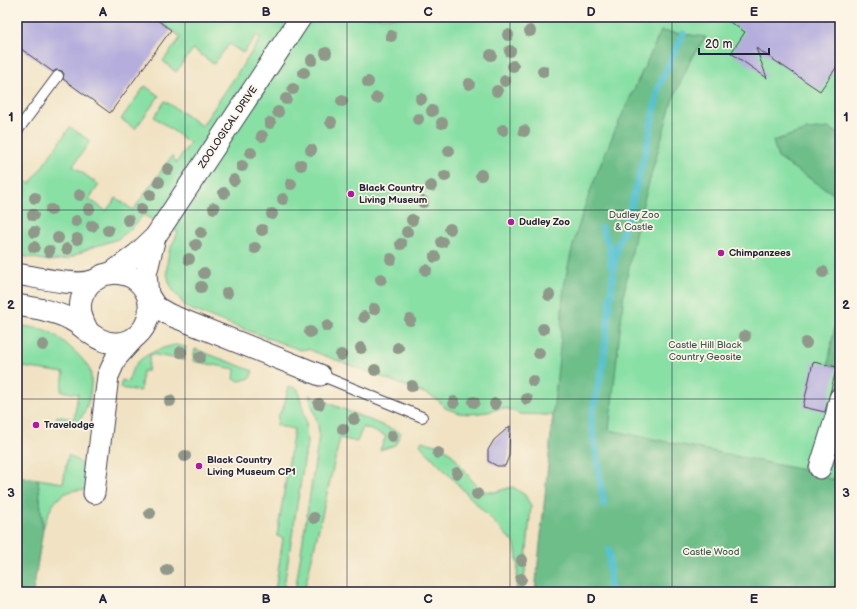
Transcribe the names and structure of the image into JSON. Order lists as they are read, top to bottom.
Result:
{
  "streets": {
    "street": ["ZOOLOGICAL DRIVE"]
  },
  "parks": ["Dudley Zoo & Castle", "Castle Hill Black Country Geosite", "Castle Wood"],
  "places": [
    "Black Country Living Museum",
    "Dudley Zoo",
    "Chimpanzees",
    "Travelodge",
    "Black Country Living Museum CP1"
  ],
  "scale_bar": "20 m",
  "grid": {
    "columns": [
      "A",
      "B",
      "C",
      "D",
      "E"
    ],
    "rows": ["1", "2", "3"]
  }
}
